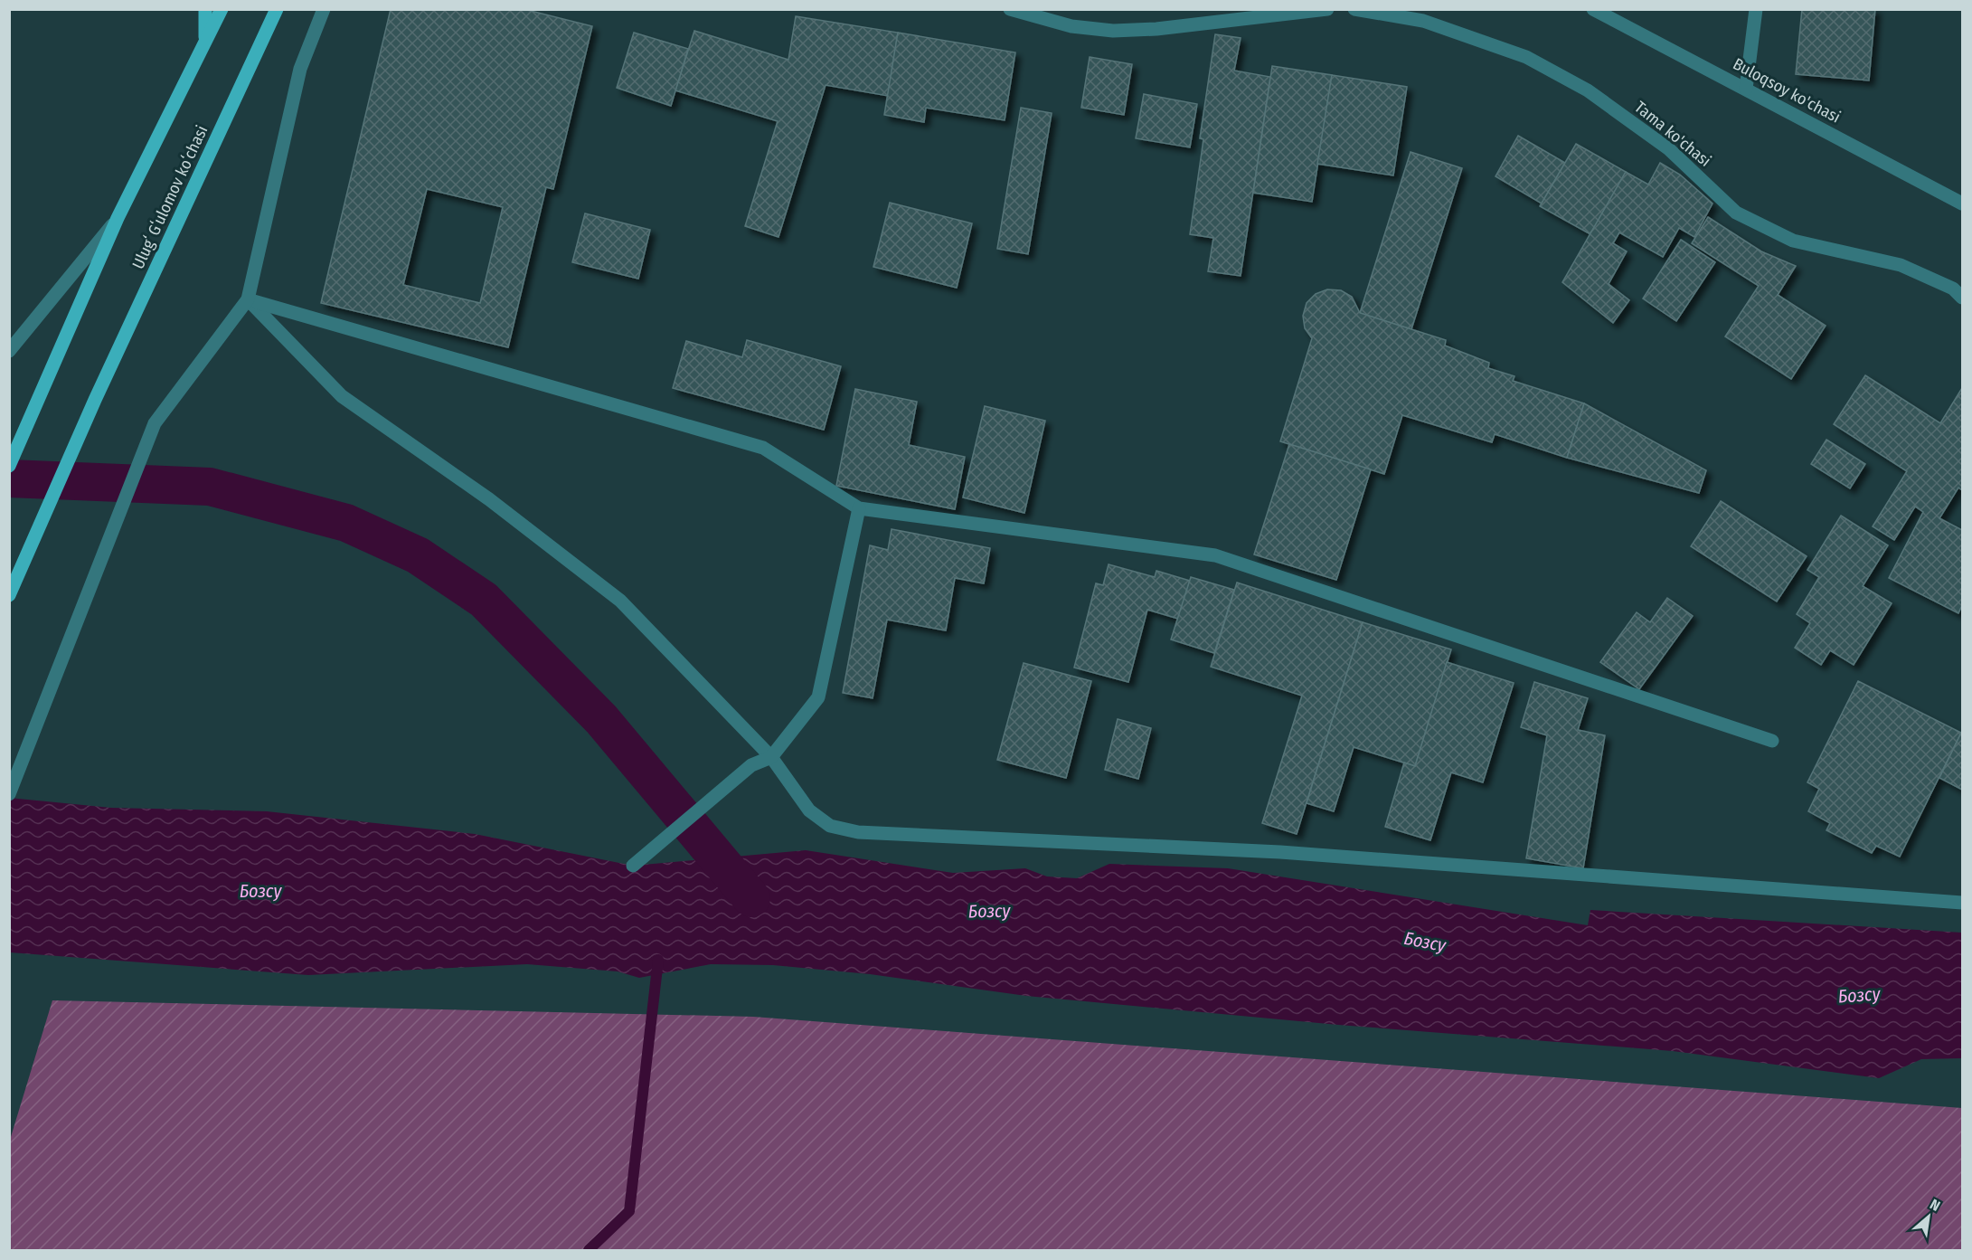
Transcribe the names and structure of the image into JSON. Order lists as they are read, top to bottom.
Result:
{
  "streets": {
    "main road": ["Ulugʻ Gʻulomov koʻchasi"],
    "street": ["Buloqsoy ko'chasi", "Tama ko'chasi"]
  },
  "water": ["Бозсу"],
  "north": "top right"
}
